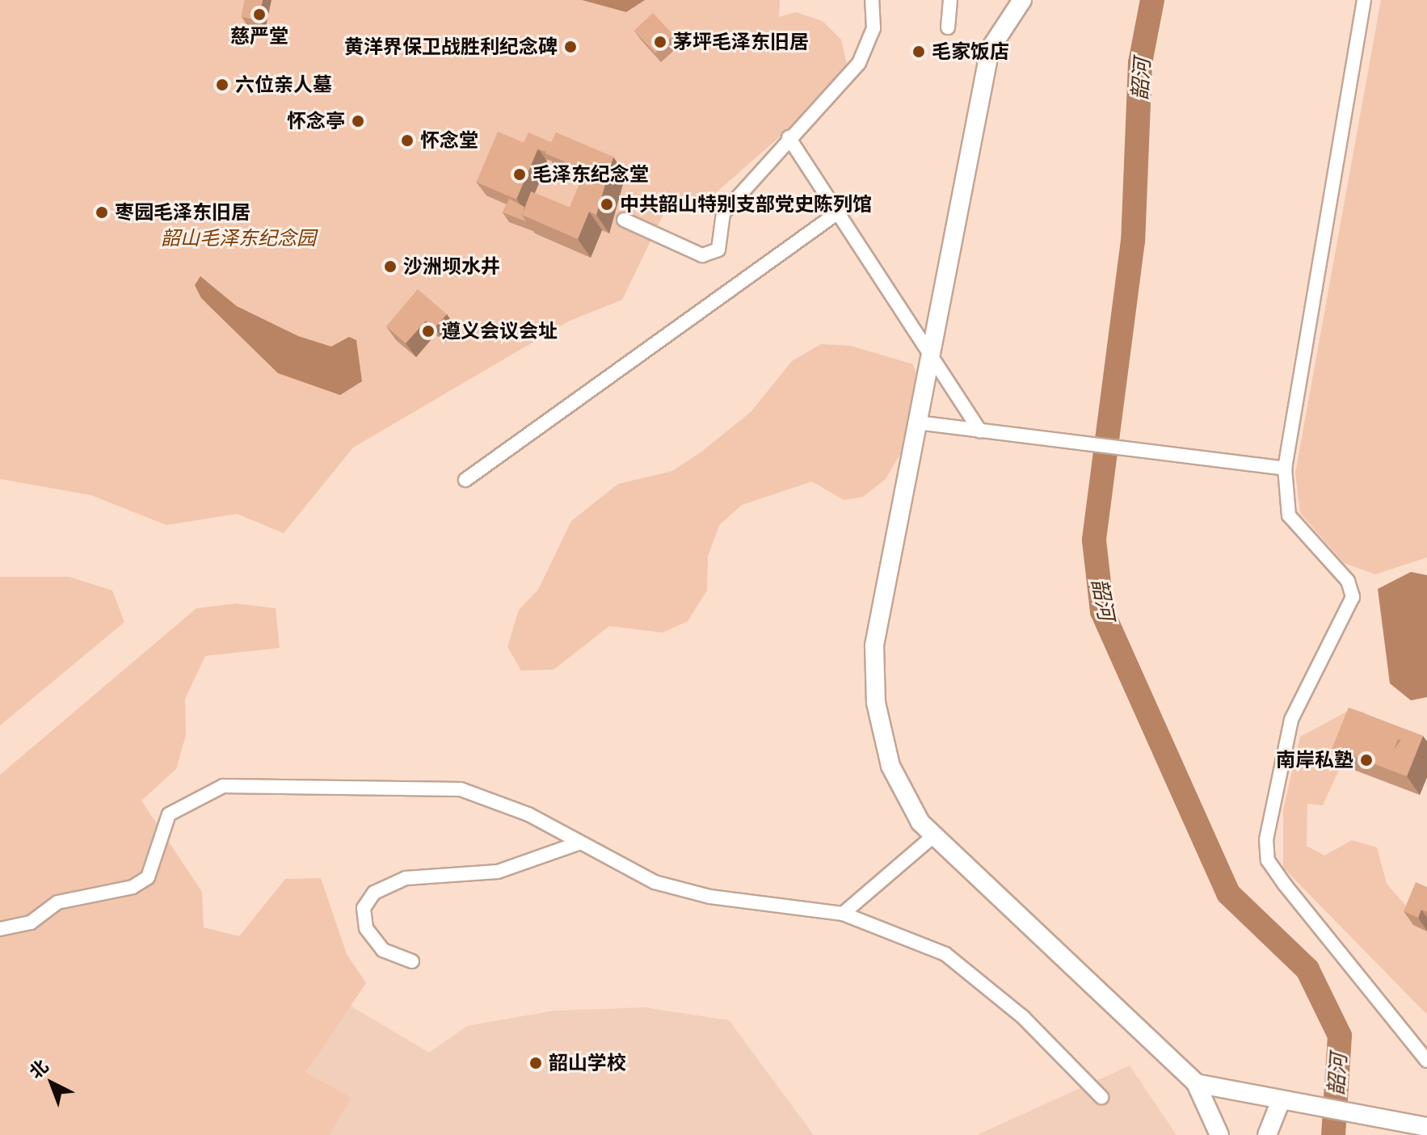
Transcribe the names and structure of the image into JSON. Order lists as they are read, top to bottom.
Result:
{
  "water": ["韶河"],
  "parks": ["韶山毛泽东纪念园"],
  "places": [
    "慈严堂",
    "茅坪毛泽东旧居",
    "黄洋界保卫战胜利纪念碑",
    "毛家饭店",
    "六位亲人墓",
    "怀念亭",
    "怀念堂",
    "毛泽东纪念堂",
    "中共韶山特别支部党史陈列馆",
    "枣园毛泽东旧居",
    "沙洲坝水井",
    "遵义会议会址",
    "南岸私塾",
    "韶山学校"
  ],
  "north": "top left"
}
